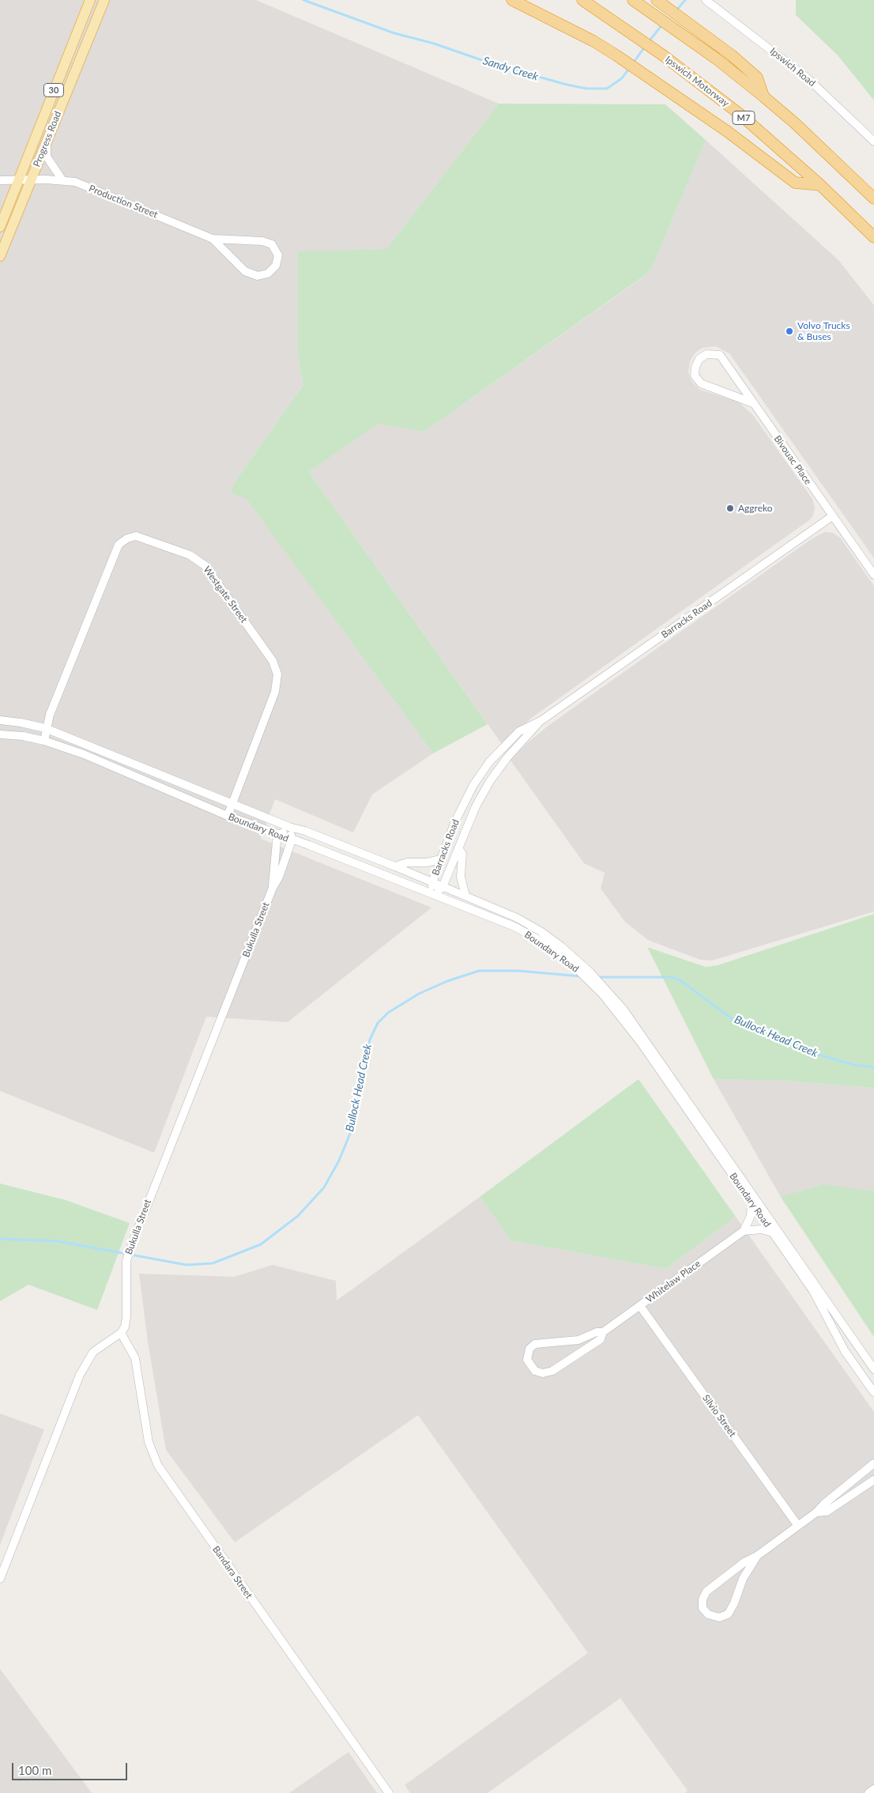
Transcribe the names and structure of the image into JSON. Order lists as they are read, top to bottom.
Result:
{
  "streets": {
    "highway": ["Ipswich Motorway", "M7"],
    "main road": ["30", "Progress Road"],
    "street": [
      "Ipswich Road",
      "Production Street",
      "Bivouac Place",
      "Westgate Street",
      "Barracks Road",
      "Boundary Road",
      "Bukulla Street",
      "Whitelaw Place",
      "Silvio Street",
      "Bandara Street"
    ]
  },
  "crossings": [
    ["Progress Road", "Production Street"],
    ["Bivouac Place", "Barracks Road"],
    ["Westgate Street", "Boundary Road"],
    ["Barracks Road", "Boundary Road"],
    ["Boundary Road", "Bukulla Street"],
    ["Boundary Road", "Whitelaw Place"],
    ["Bukulla Street", "Bandara Street"],
    ["Whitelaw Place", "Silvio Street"]
  ],
  "water": ["Sandy Creek", "Bullock Head Creek"],
  "places": ["Volvo Trucks & Buses", "Aggreko"],
  "scale_bar": "100 m"
}
